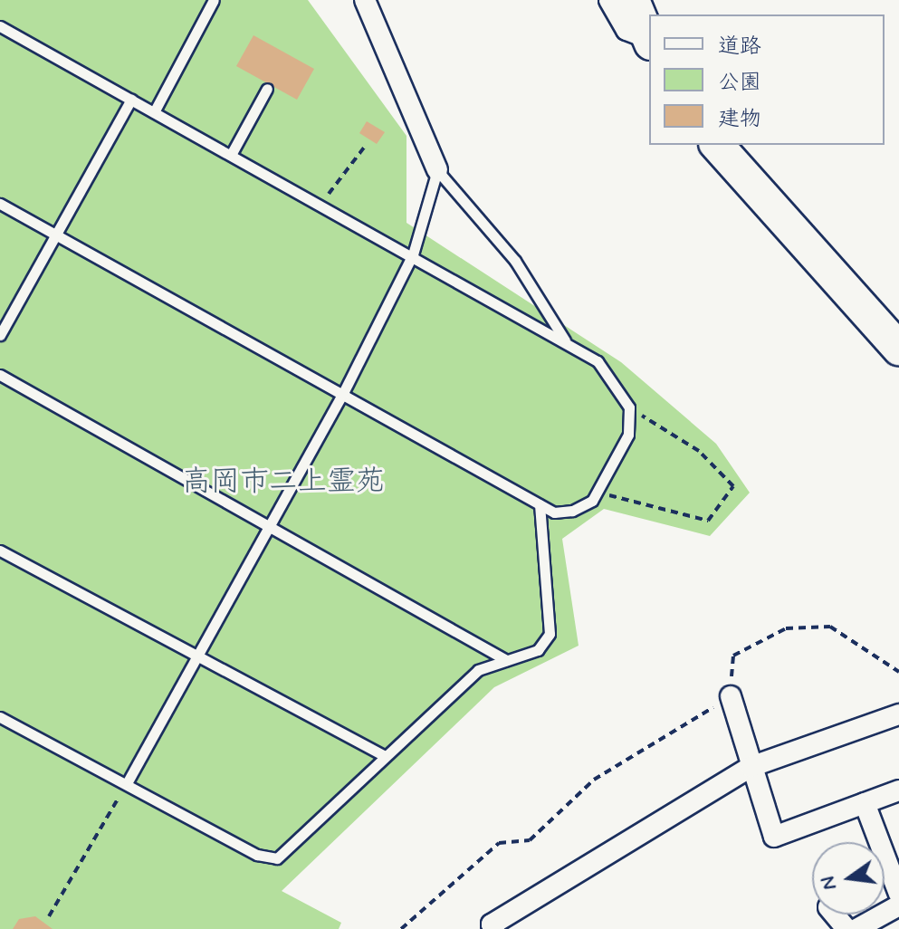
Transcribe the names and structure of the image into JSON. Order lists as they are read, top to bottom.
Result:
{
  "parks": ["高岡市二上霊苑"],
  "legend": ["道路", "公園", "建物"],
  "north": "left"
}
